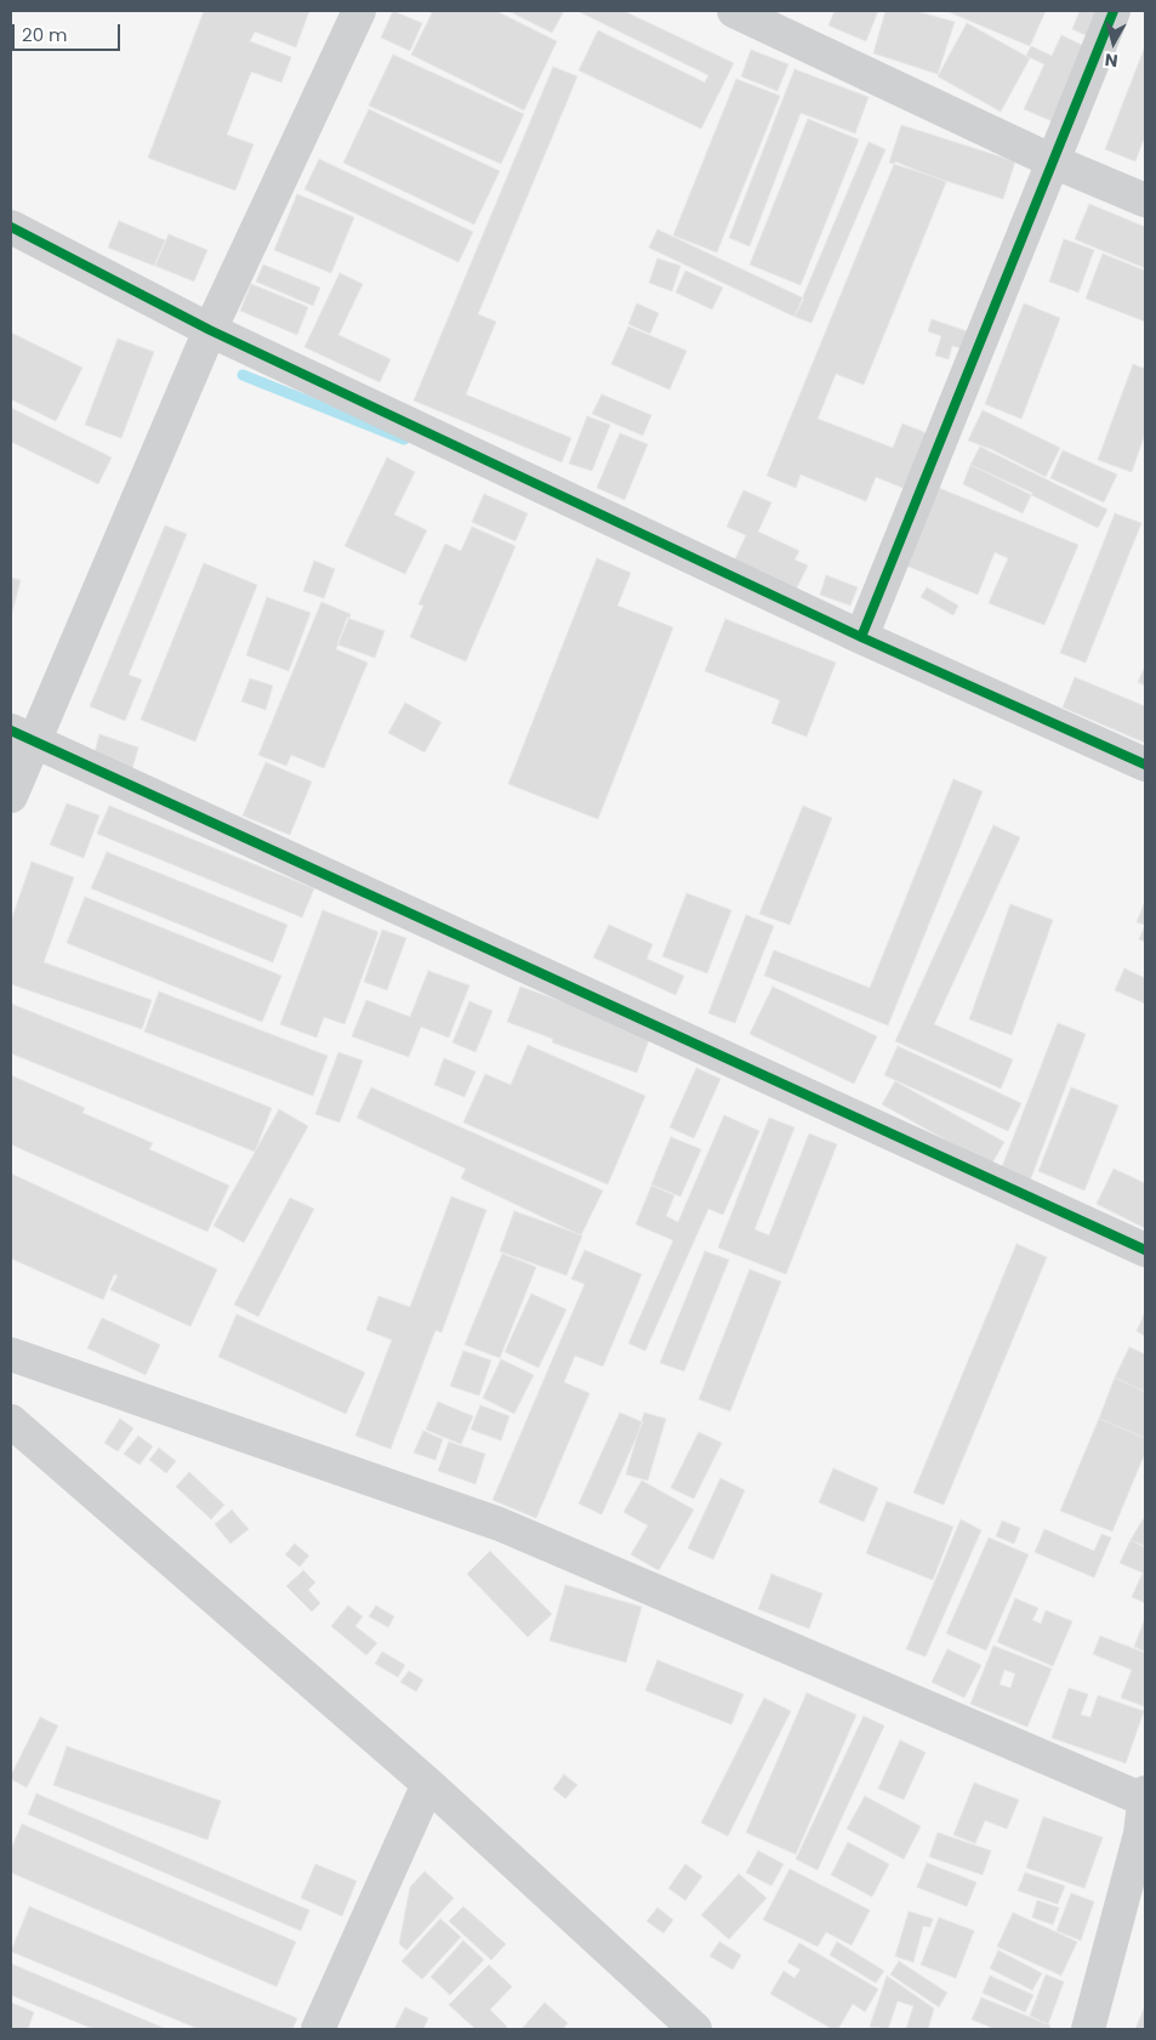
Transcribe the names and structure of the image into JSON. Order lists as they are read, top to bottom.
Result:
{
  "scale_bar": "20 m",
  "north": "bottom"
}
